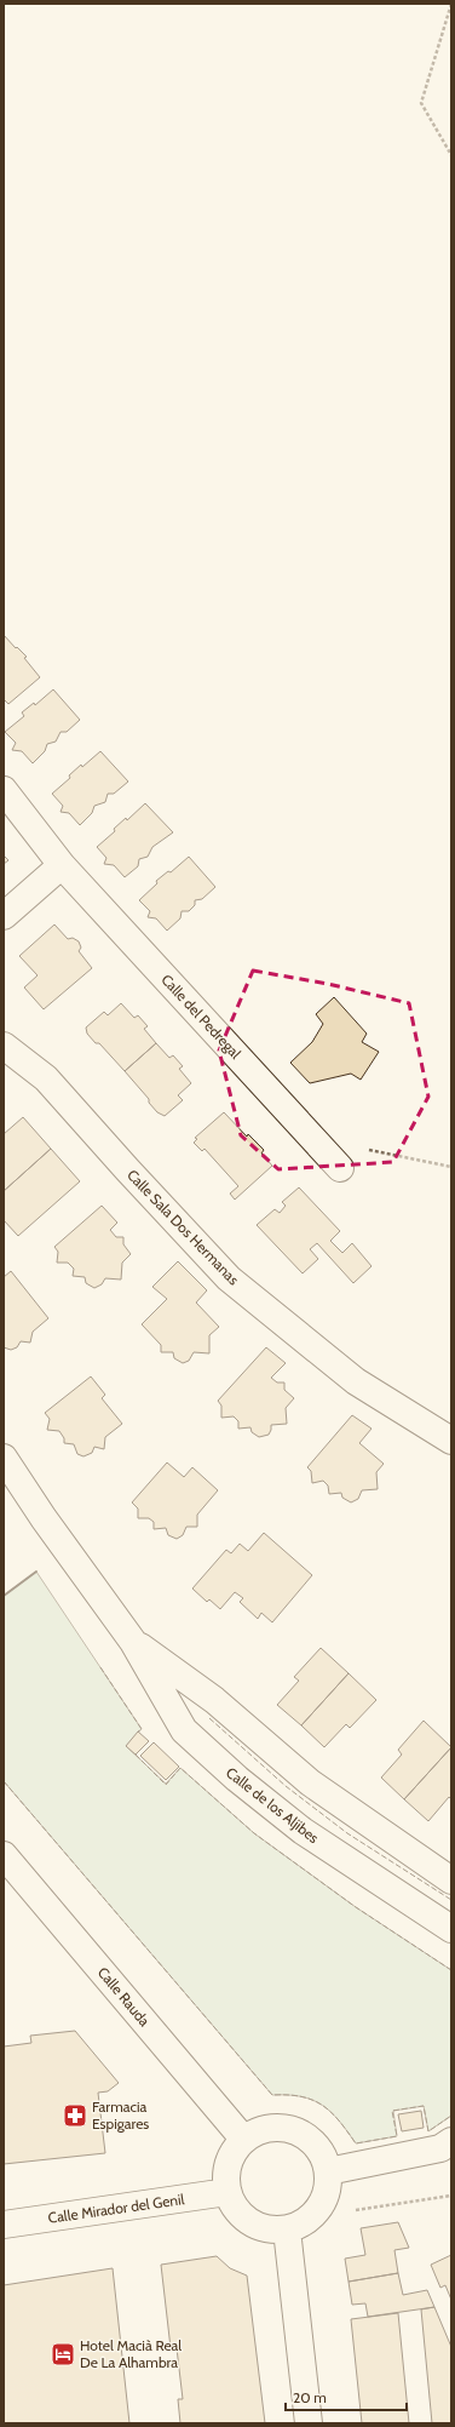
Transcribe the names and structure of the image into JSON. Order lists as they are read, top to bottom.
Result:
{
  "streets": {
    "street": [
      "Calle del Pedregal",
      "Calle Sala Dos Hermanas",
      "Calle de los Aljibes",
      "Calle Rauda",
      "Calle Mirador del Genil"
    ]
  },
  "crossings": [
    ["Calle Rauda", "Calle Mirador del Genil"]
  ],
  "places": {
    "pharmacy": ["Farmacia Espigares"],
    "hotel": ["Hotel Macià Real De La Alhambra"]
  },
  "scale_bar": "20 m"
}
